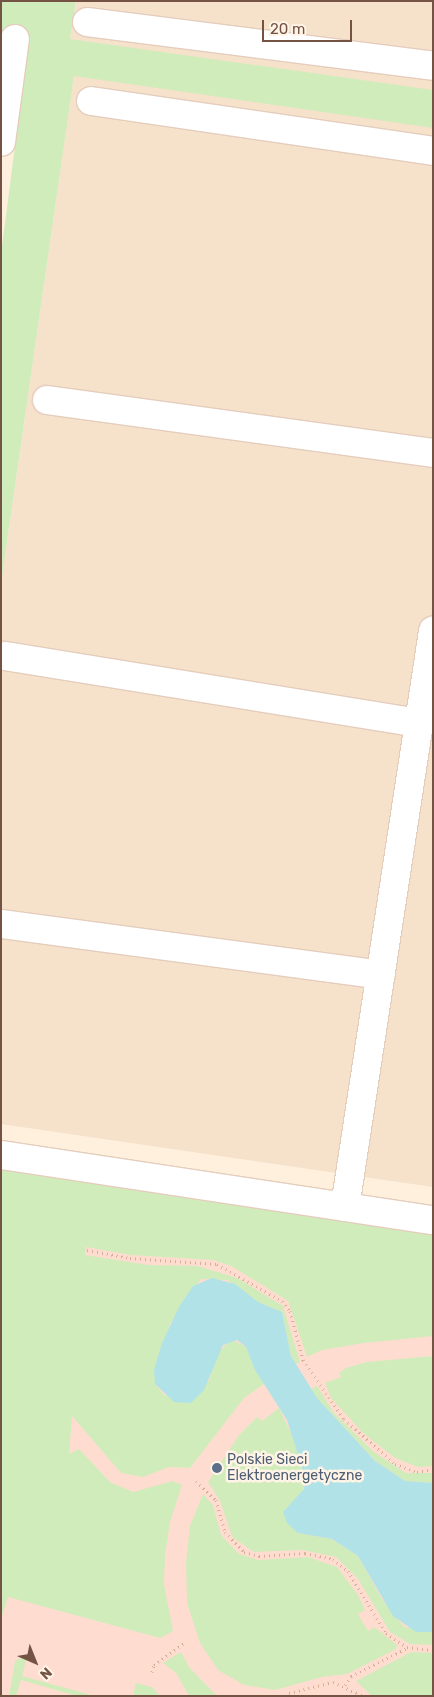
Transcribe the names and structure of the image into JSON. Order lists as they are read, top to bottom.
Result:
{
  "places": ["Polskie Sieci Elektroenergetyczne"],
  "scale_bar": "20 m",
  "north": "bottom right"
}
